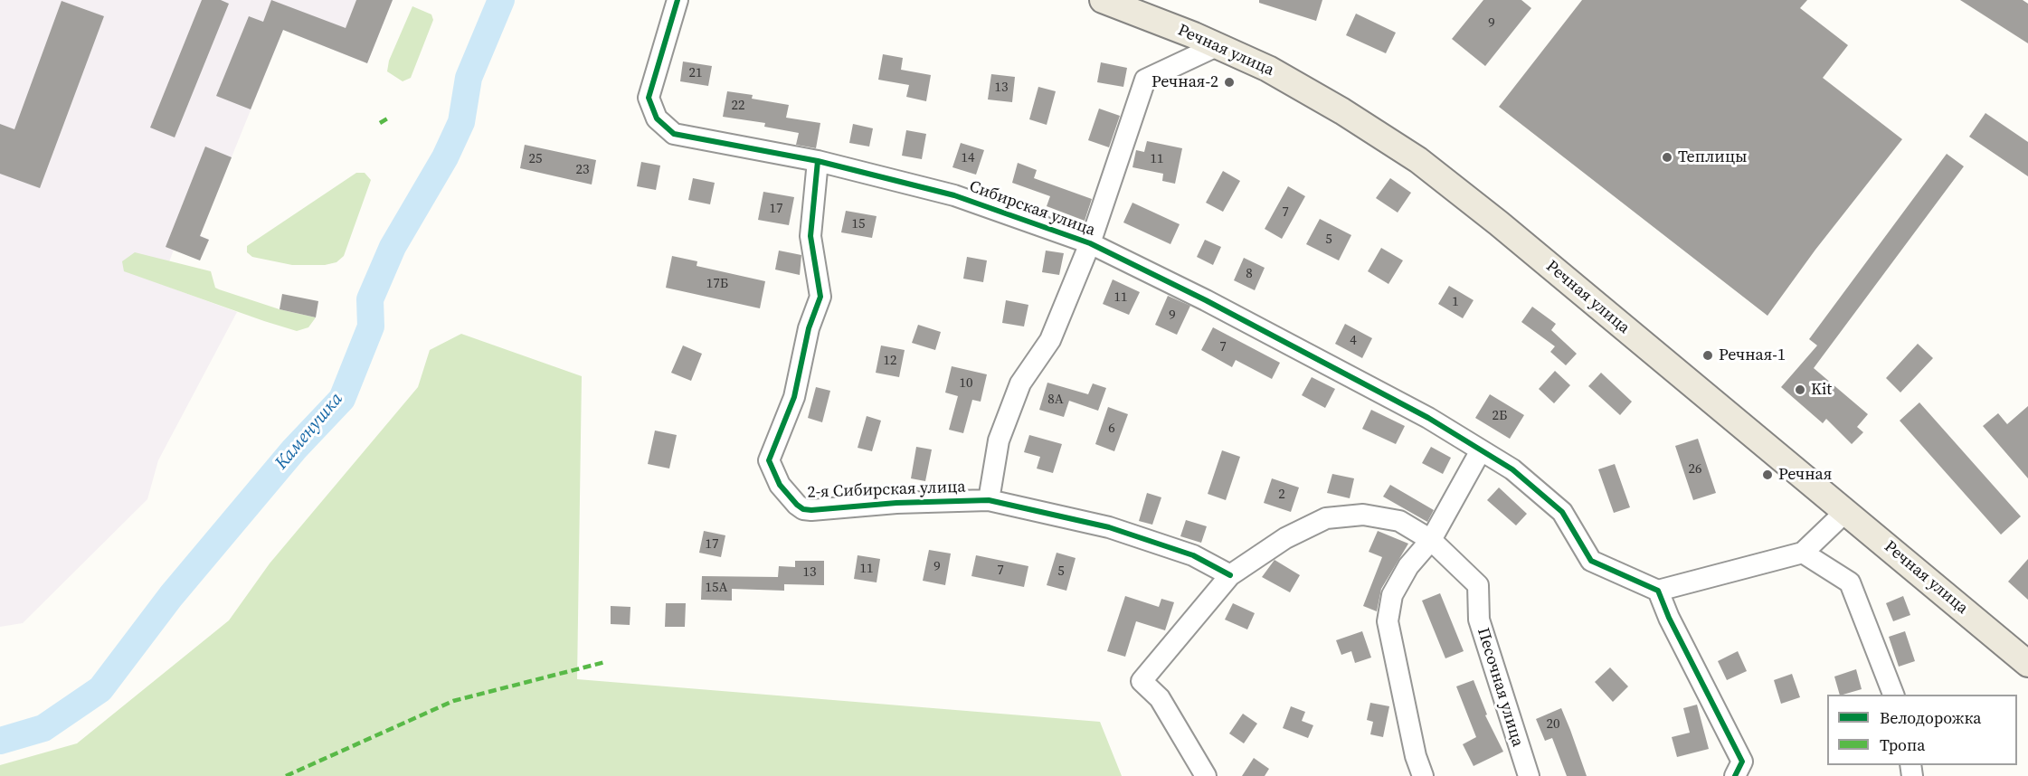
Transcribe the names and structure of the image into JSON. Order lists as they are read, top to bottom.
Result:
{
  "streets": {
    "main road": ["Речная улица"],
    "street": ["Сибирская улица", "2-я Сибирская улица", "Песочная улица"]
  },
  "crossings": [
    ["Сибирская улица", "2-я Сибирская улица"],
    ["2-я Сибирская улица", "Песочная улица"]
  ],
  "water": ["Каменушка"],
  "places": [
    "Речная-2",
    "Теплицы",
    "Речная-1",
    "Kit",
    "Речная"
  ],
  "house_numbers": [
    "9",
    "21",
    "13",
    "22",
    "14",
    "25",
    "11",
    "23",
    "17",
    "7",
    "15",
    "5",
    "8",
    "17Б",
    "11",
    "1",
    "9",
    "4",
    "7",
    "12",
    "10",
    "8А",
    "2Б",
    "6",
    "26",
    "2",
    "17",
    "9",
    "11",
    "7",
    "5",
    "13",
    "15А",
    "20"
  ],
  "legend": ["Велодорожка", "Тропа"]
}
